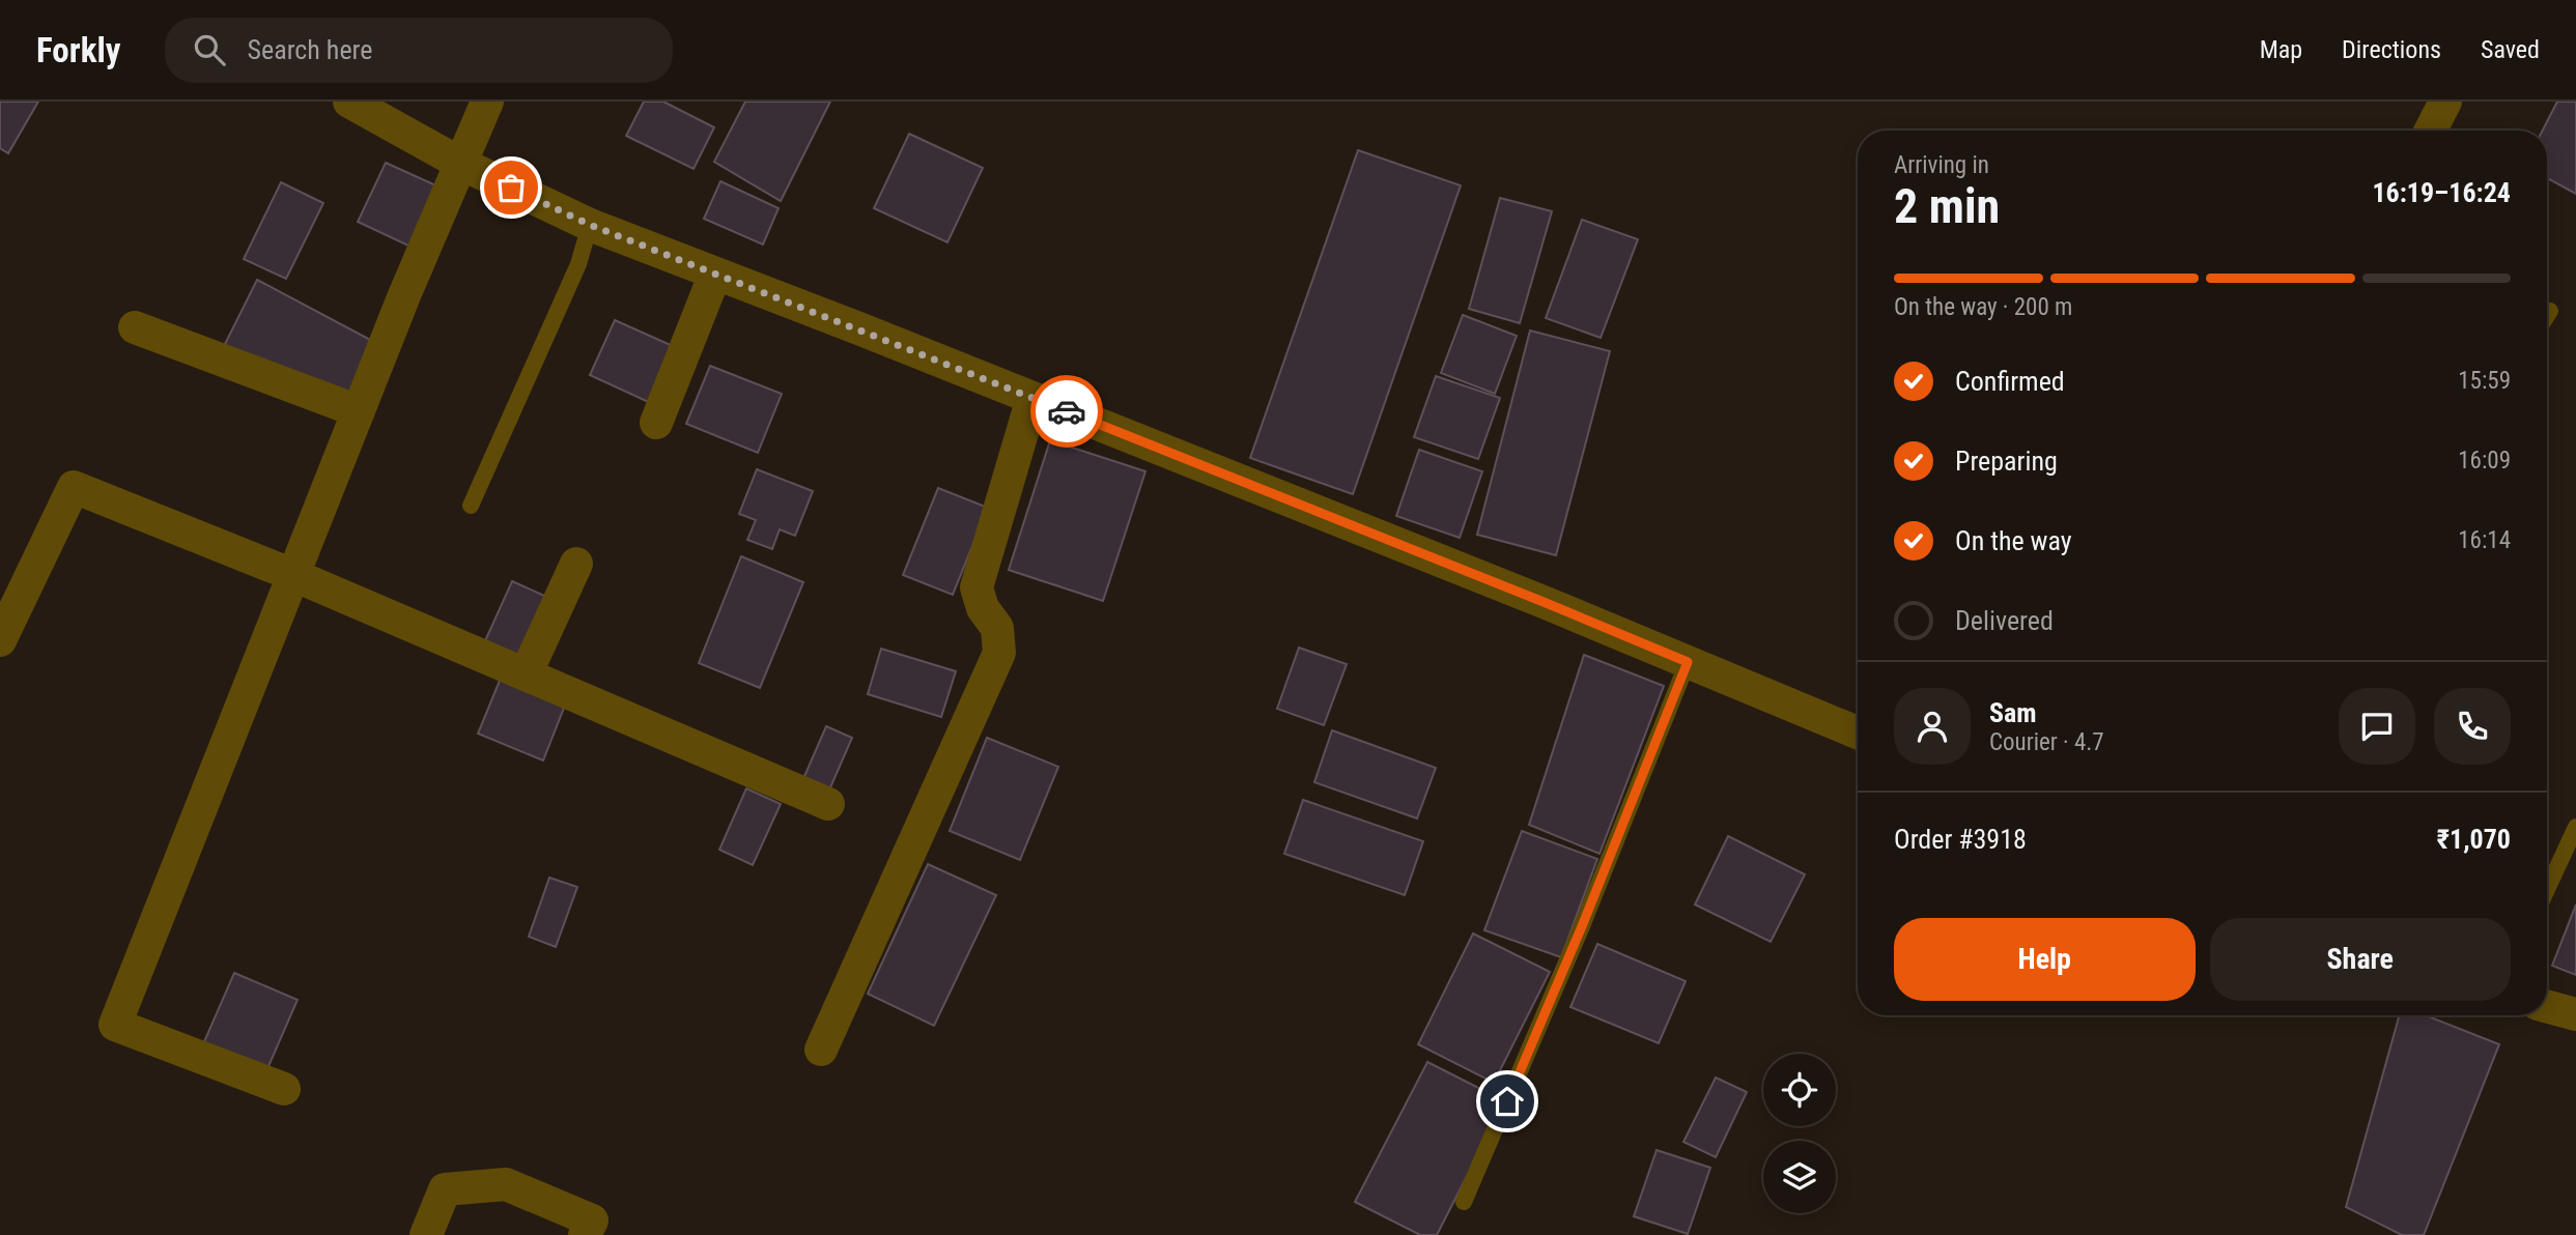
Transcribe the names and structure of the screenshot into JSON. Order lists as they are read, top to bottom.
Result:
{
  "page": {
    "header": "Forkly",
    "search": "Search here",
    "nav": ["Map", "Directions", "Saved"],
    "heading": ["2 min", "Arriving in", "16:19–16:24"],
    "panel": [
      "Sam",
      "Courier · 4.7",
      "Order #3918",
      "₹1,070"
    ],
    "bar": "On the way · 200 m",
    "list": [
      ["Confirmed", "15:59"],
      ["Preparing", "16:09"],
      ["On the way", "16:14"],
      "Delivered"
    ],
    "buttons": ["Help", "Share"]
  }
}
